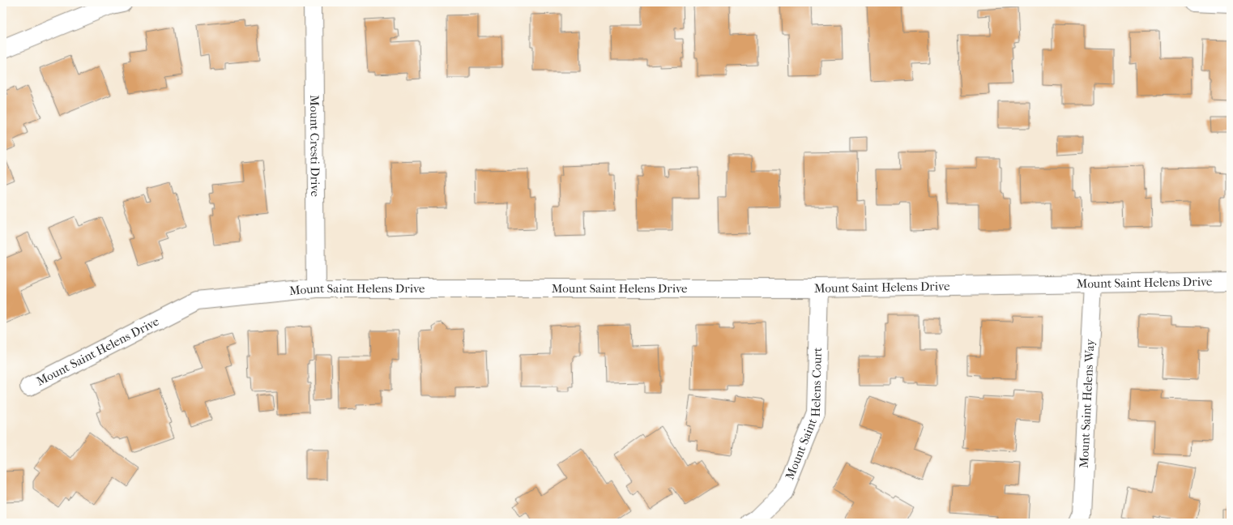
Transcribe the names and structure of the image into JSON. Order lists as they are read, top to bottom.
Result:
{
  "streets": {
    "street": [
      "Mount Cresti Drive",
      "Mount Saint Helens Drive",
      "Mount Saint Helens Way",
      "Mount Saint Helens Court"
    ]
  },
  "crossings": [
    ["Mount Cresti Drive", "Mount Saint Helens Drive"],
    ["Mount Saint Helens Drive", "Mount Saint Helens Way"],
    ["Mount Saint Helens Drive", "Mount Saint Helens Court"]
  ]
}
